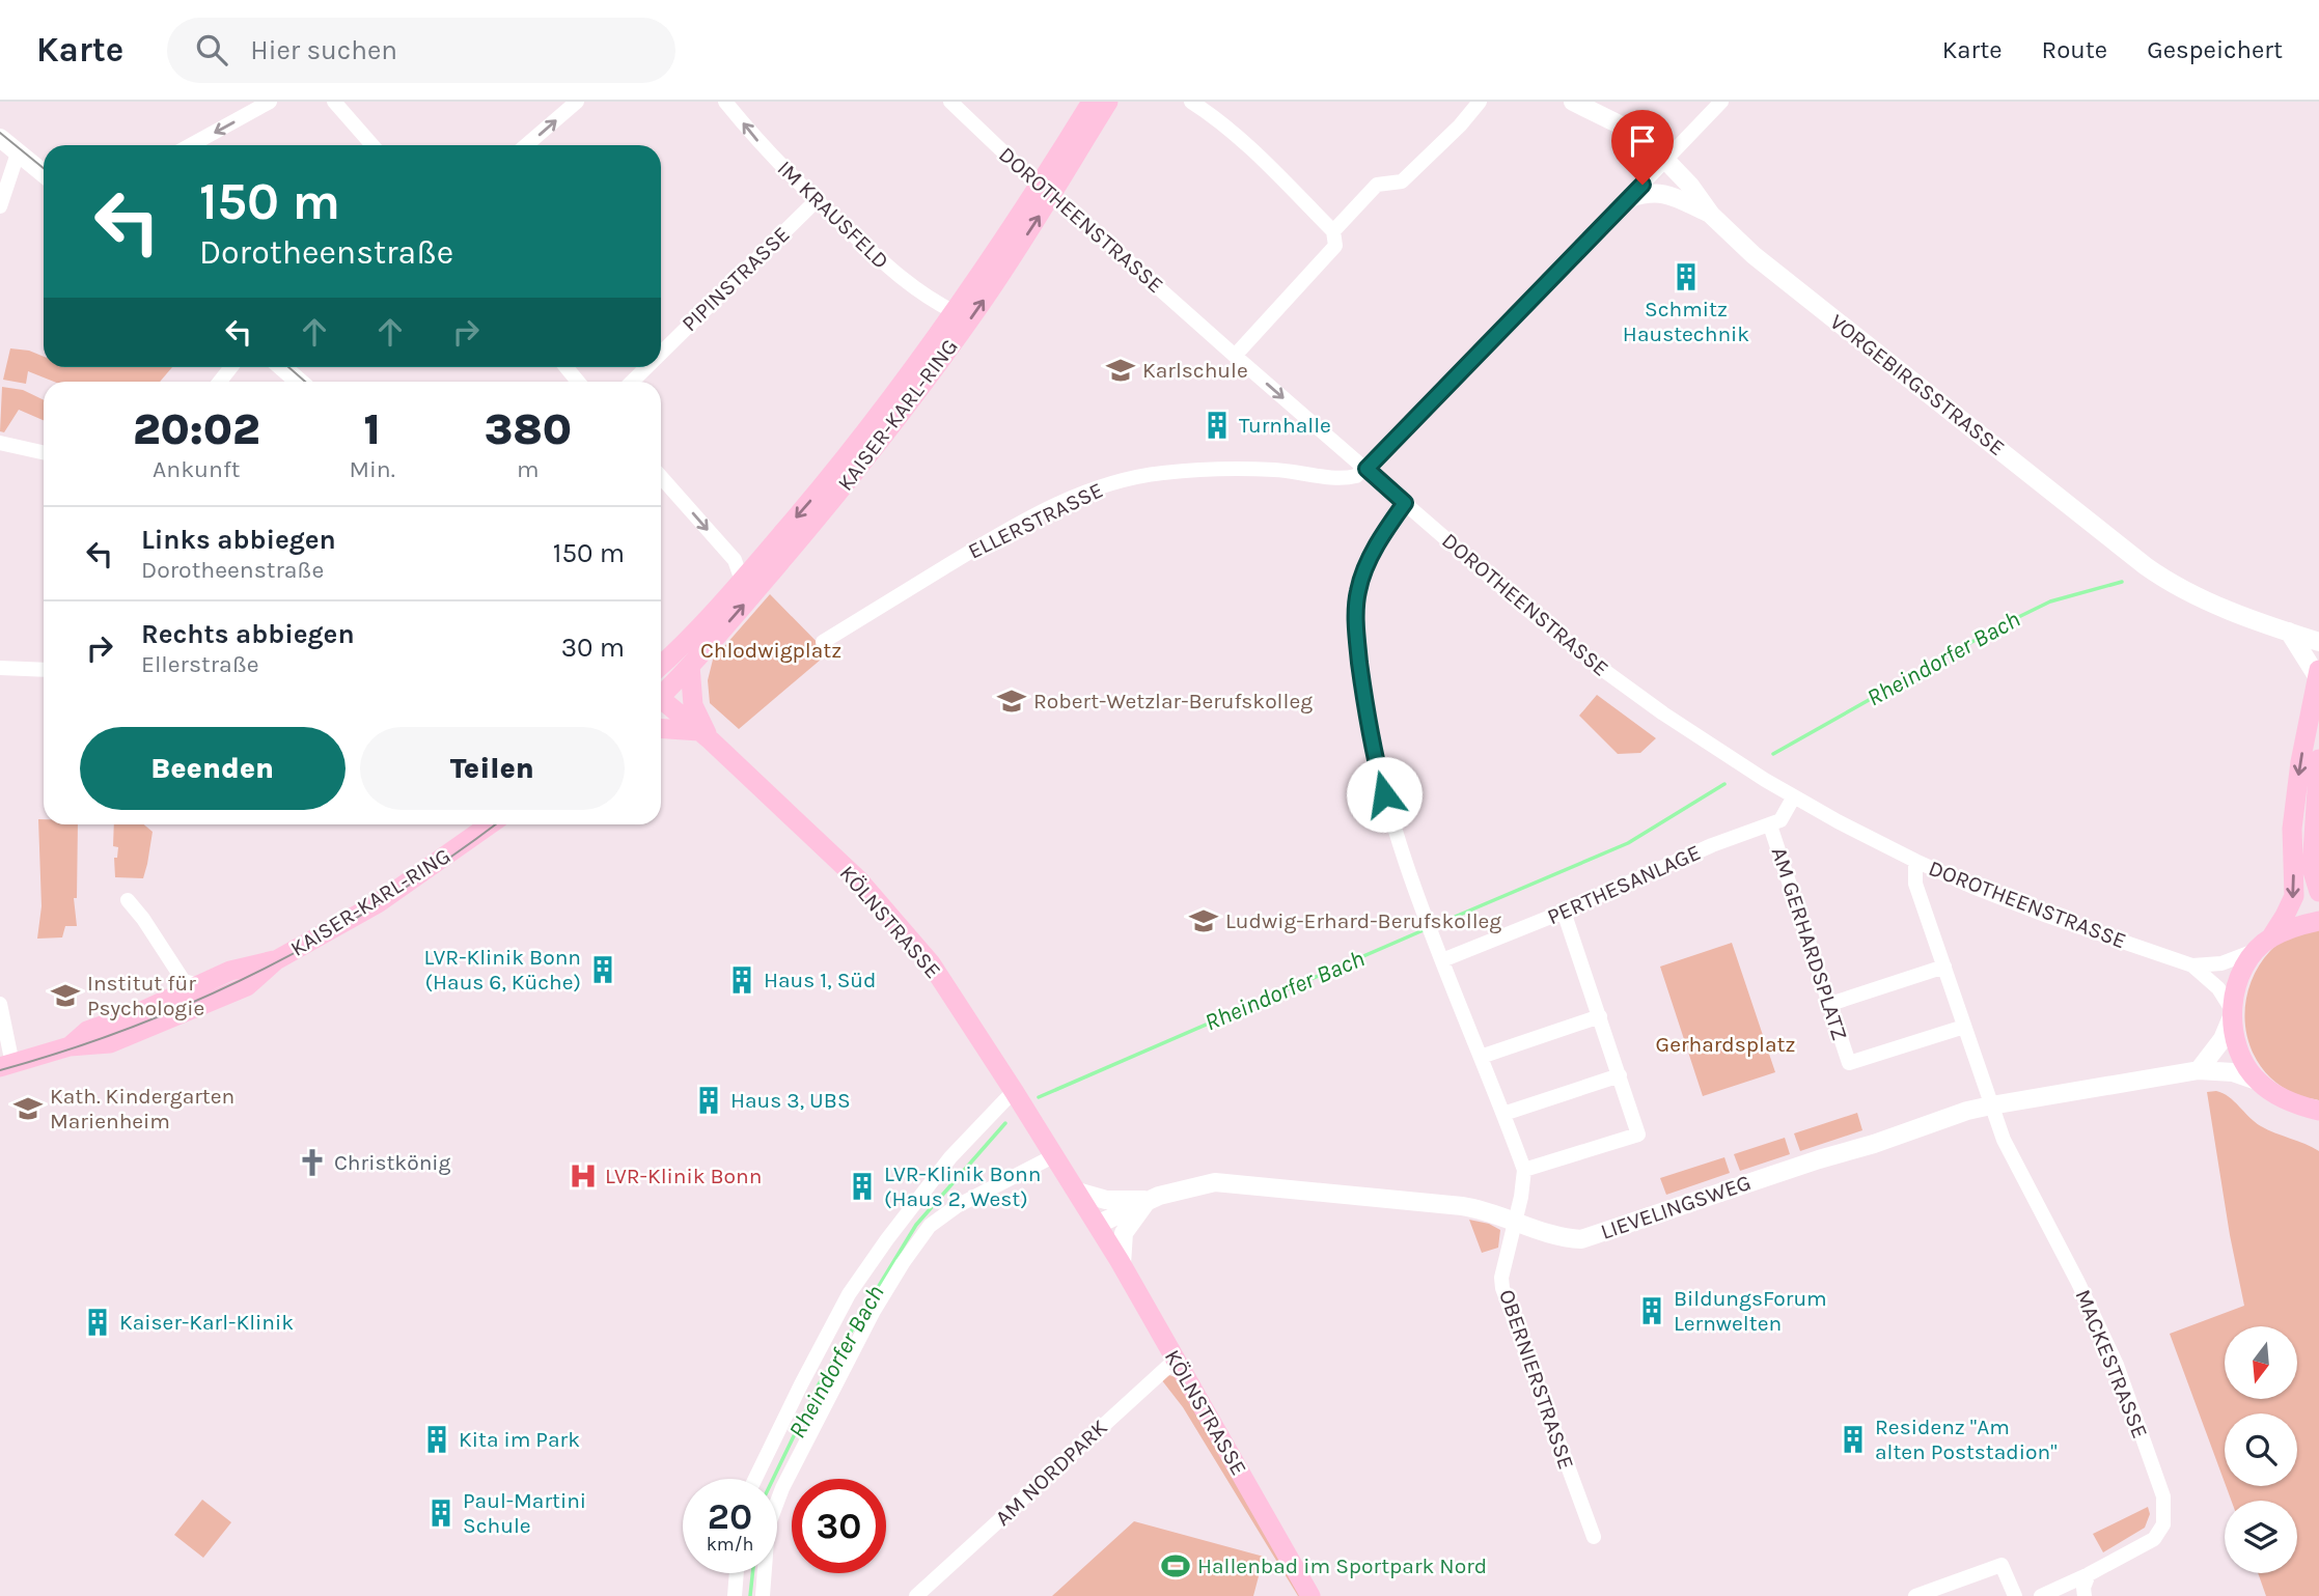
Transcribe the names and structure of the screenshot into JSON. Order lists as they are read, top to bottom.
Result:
{
  "streets": {
    "main road": ["KAISER-KARL-RING", "KÖLNSTRASSE"],
    "street": [
      "IM KRAUSFELD",
      "DOROTHEENSTRASSE",
      "PIPINSTRASSE",
      "VORGEBIRGSSTRASSE",
      "ELLERSTRASSE",
      "PERTHESANLAGE",
      "AM GERHARDSPLATZ",
      "LIEVELINGSWEG",
      "MACKESTRASSE",
      "OBERNIERSTRASSE",
      "AM NORDPARK"
    ]
  },
  "crossings": [
    ["IM KRAUSFELD", "PIPINSTRASSE"],
    ["IM KRAUSFELD", "KAISER-KARL-RING"],
    ["DOROTHEENSTRASSE", "KAISER-KARL-RING"],
    ["DOROTHEENSTRASSE", "ELLERSTRASSE"],
    ["DOROTHEENSTRASSE", "PERTHESANLAGE"],
    ["DOROTHEENSTRASSE", "MACKESTRASSE"],
    ["PERTHESANLAGE", "AM GERHARDSPLATZ"],
    ["KÖLNSTRASSE", "LIEVELINGSWEG"],
    ["KÖLNSTRASSE", "AM NORDPARK"],
    ["AM GERHARDSPLATZ", "MACKESTRASSE"],
    ["LIEVELINGSWEG", "MACKESTRASSE"],
    ["LIEVELINGSWEG", "OBERNIERSTRASSE"]
  ],
  "one_way": ["IM KRAUSFELD"],
  "water": ["Rheindorfer Bach"],
  "parks": ["Chlodwigplatz", "Gerhardsplatz"],
  "places": {
    "building": [
      "Schmitz Haustechnik",
      "Turnhalle",
      "LVR-Klinik Bonn (Haus 6, Küche)",
      "Haus 1, Süd",
      "Haus 3, UBS",
      "LVR-Klinik Bonn (Haus 2, West)",
      "BildungsForum Lernwelten",
      "Kaiser-Karl-Klinik",
      "Kita im Park",
      "Residenz \"Am alten Poststadion\"",
      "Paul-Martini Schule"
    ],
    "school or university": [
      "Karlschule",
      "Robert-Wetzlar-Berufskolleg",
      "Ludwig-Erhard-Berufskolleg",
      "Institut für Psychologie",
      "Kath. Kindergarten Marienheim"
    ],
    "church": ["Christkönig"],
    "hospital": ["LVR-Klinik Bonn"],
    "sports": ["Hallenbad im Sportpark Nord"]
  },
  "north": "bottom",
  "page": {
    "header": "Karte",
    "search": "Hier suchen",
    "nav": ["Karte", "Route", "Gespeichert"],
    "turn": ["150 m", "Dorotheenstraße"],
    "eta": [
      "20:02",
      "Ankunft",
      "1",
      "Min.",
      "380",
      "m"
    ],
    "list": [
      {
        "name": "Links abbiegen",
        "note": "Dorotheenstraße",
        "value": "150 m"
      },
      {
        "name": "Rechts abbiegen",
        "note": "Ellerstraße",
        "value": "30 m"
      }
    ],
    "buttons": ["Beenden", "Teilen"],
    "speed": "20 km/h",
    "limit": "30"
  }
}
